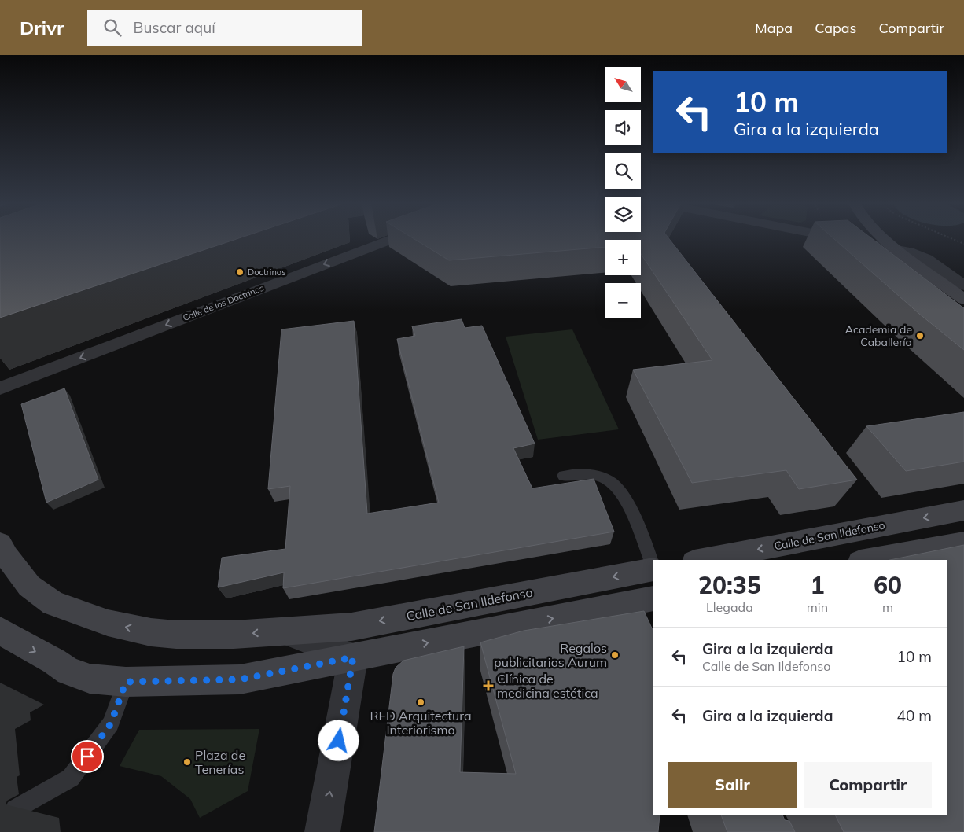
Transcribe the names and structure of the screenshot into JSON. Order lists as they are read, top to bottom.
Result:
{
  "streets": {
    "main road": ["Calle de San Ildefonso"],
    "street": ["Calle de los Doctrinos"]
  },
  "one_way": ["Calle de los Doctrinos"],
  "places": {
    "other": [
      "Doctrinos",
      "Academia de Caballería",
      "Regalos publicitarios Aurum",
      "RED Arquitectura Interiorismo",
      "Plaza de Tenerías"
    ],
    "health": ["Clínica de medicina estética"]
  },
  "north": "top left",
  "page": {
    "header": "Drivr",
    "search": "Buscar aquí",
    "nav": ["Mapa", "Capas", "Compartir"],
    "map_buttons": ["+", "−"],
    "turn": ["10 m", "Gira a la izquierda"],
    "eta": [
      "20:35",
      "Llegada",
      "1",
      "min",
      "60",
      "m"
    ],
    "list": [
      {
        "name": "Gira a la izquierda",
        "note": "Calle de San Ildefonso",
        "value": "10 m"
      },
      {
        "name": "Gira a la izquierda",
        "value": "40 m"
      }
    ],
    "buttons": ["Salir", "Compartir"]
  }
}
